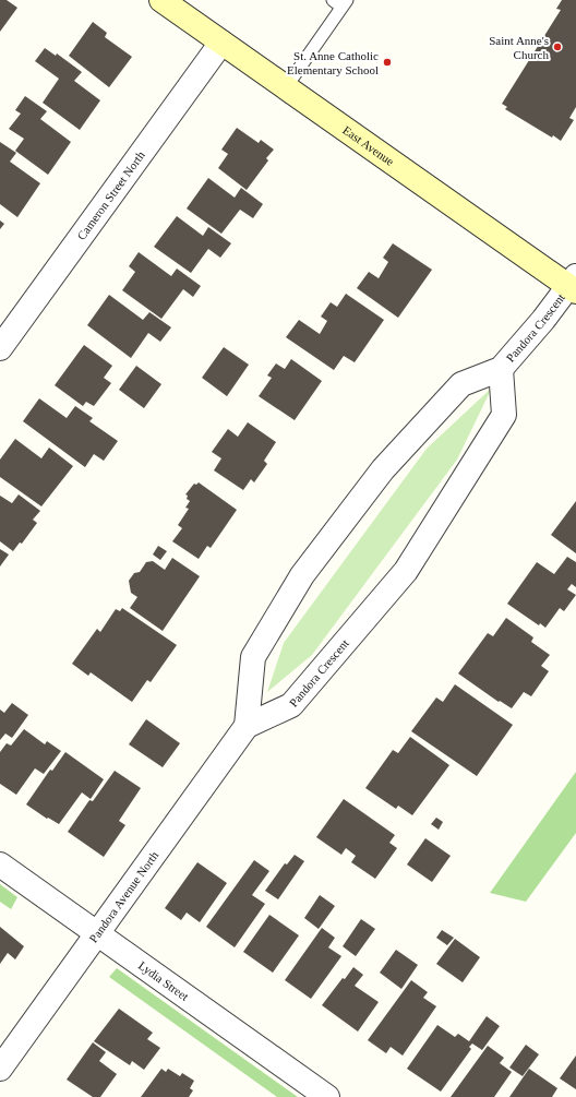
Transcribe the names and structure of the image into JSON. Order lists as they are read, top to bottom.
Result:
{
  "streets": {
    "street": [
      "East Avenue",
      "Cameron Street North",
      "Pandora Crescent",
      "Pandora Avenue North",
      "Lydia Street"
    ]
  },
  "crossings": [
    ["East Avenue", "Cameron Street North"],
    ["East Avenue", "Pandora Crescent"],
    ["Pandora Crescent", "Pandora Avenue North"],
    ["Pandora Avenue North", "Lydia Street"]
  ],
  "places": ["Saint Anne's Church", "St. Anne Catholic Elementary School"]
}
